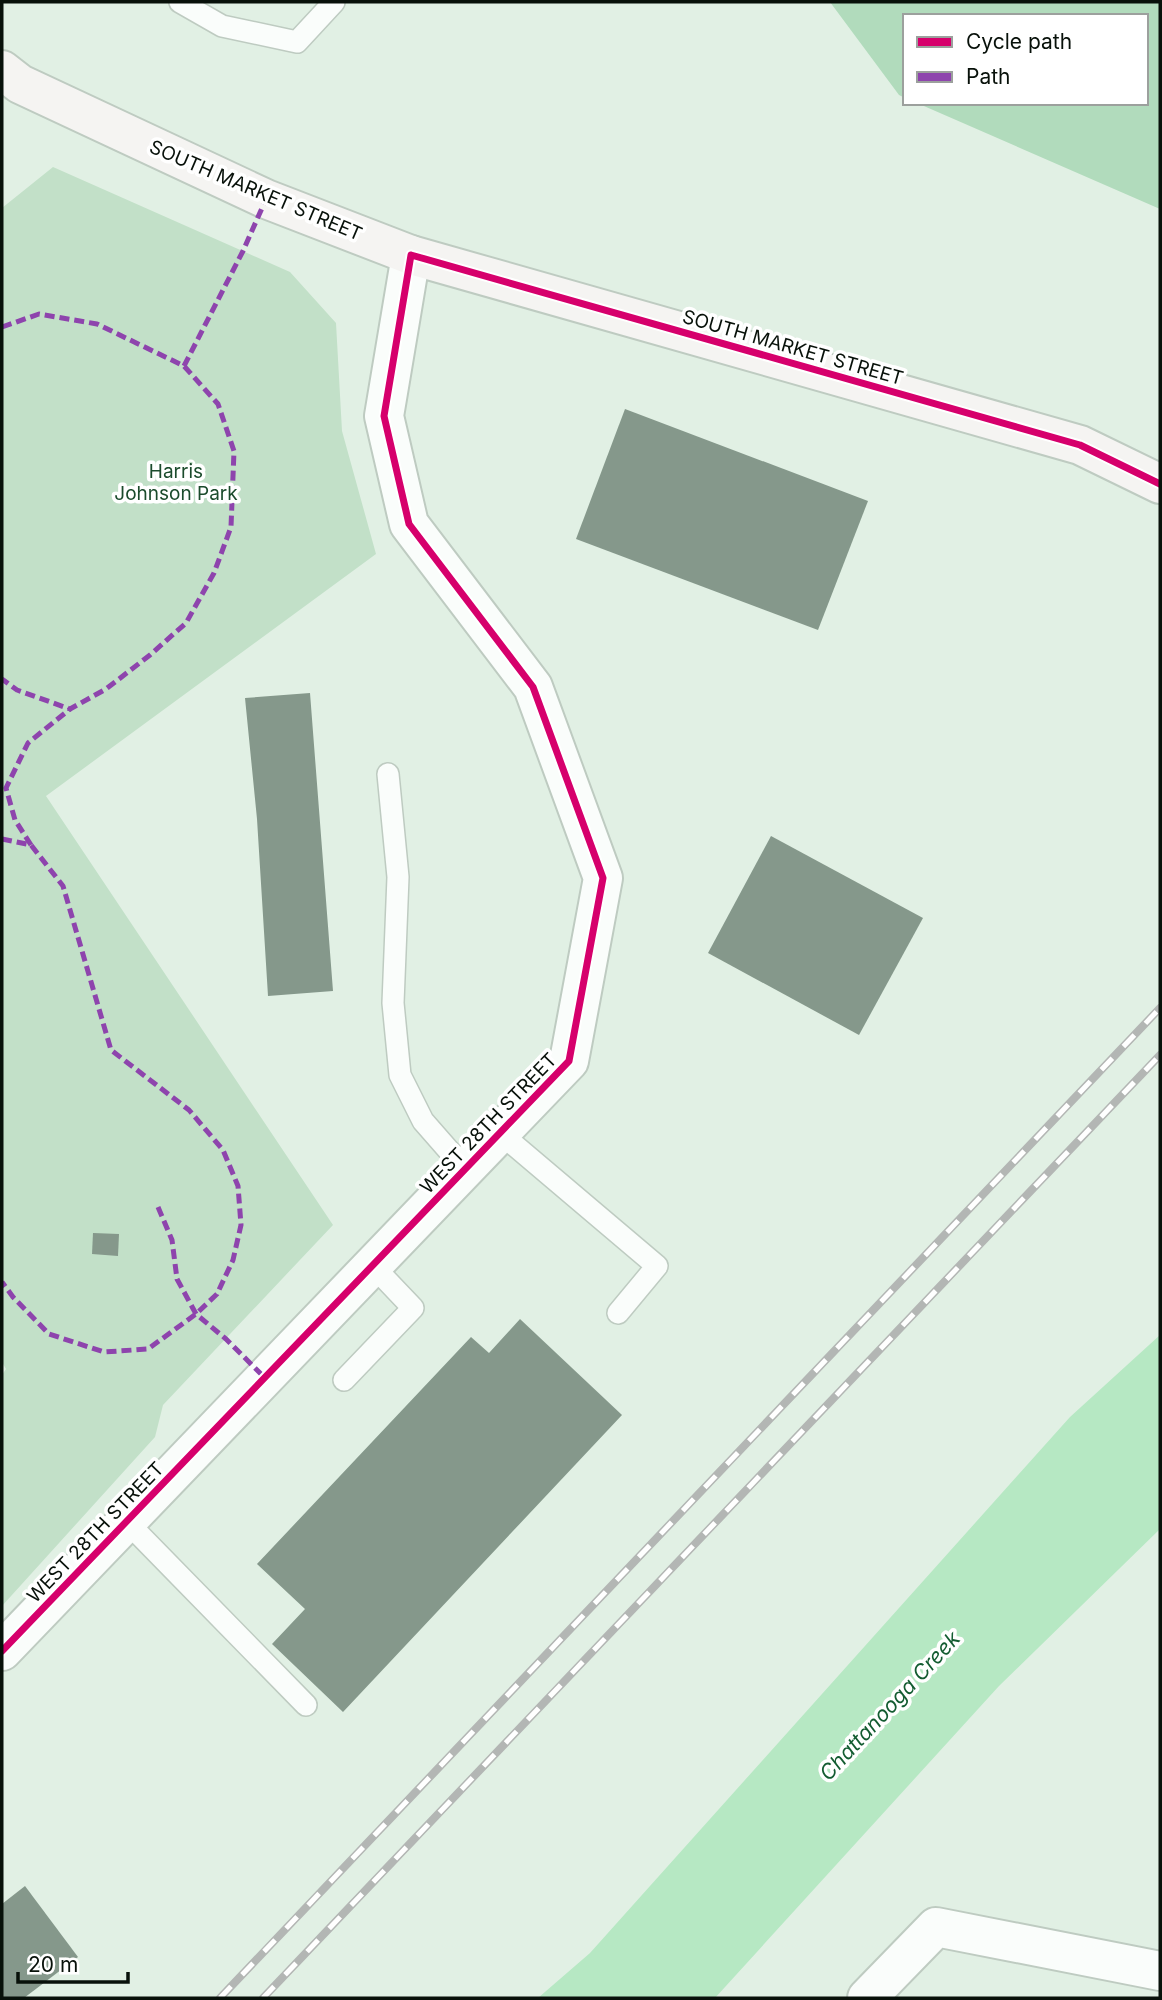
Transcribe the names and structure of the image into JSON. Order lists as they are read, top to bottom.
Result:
{
  "streets": {
    "main road": ["SOUTH MARKET STREET"],
    "street": ["WEST 28TH STREET"]
  },
  "crossings": [
    ["SOUTH MARKET STREET", "WEST 28TH STREET"]
  ],
  "water": ["Chattanooga Creek"],
  "parks": ["Harris Johnson Park"],
  "legend": ["Cycle path", "Path"],
  "scale_bar": "20 m"
}
